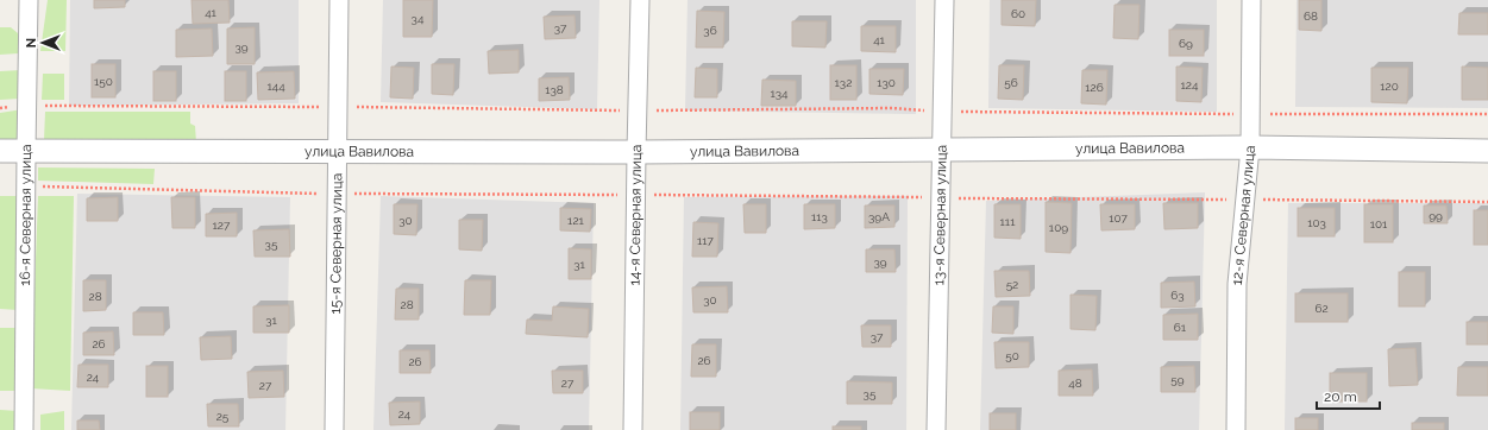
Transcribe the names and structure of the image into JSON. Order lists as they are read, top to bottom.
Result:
{
  "streets": {
    "street": [
      "улица Вавилова",
      "16-я Северная улица",
      "14-я Северная улица",
      "13-я Северная улица",
      "12-я Северная улица",
      "15-я Северная улица"
    ]
  },
  "crossings": [
    ["улица Вавилова", "16-я Северная улица"],
    ["улица Вавилова", "14-я Северная улица"],
    ["улица Вавилова", "13-я Северная улица"],
    ["улица Вавилова", "12-я Северная улица"],
    ["улица Вавилова", "15-я Северная улица"]
  ],
  "house_numbers": [
    "41",
    "60",
    "68",
    "34",
    "37",
    "36",
    "41",
    "69",
    "39",
    "150",
    "132",
    "130",
    "56",
    "124",
    "144",
    "120",
    "126",
    "138",
    "134",
    "99",
    "113",
    "39A",
    "107",
    "30",
    "121",
    "111",
    "103",
    "101",
    "127",
    "109",
    "117",
    "35",
    "39",
    "31",
    "52",
    "63",
    "28",
    "30",
    "28",
    "62",
    "31",
    "61",
    "37",
    "26",
    "50",
    "26",
    "26",
    "24",
    "59",
    "27",
    "48",
    "27",
    "35",
    "24",
    "25"
  ],
  "scale_bar": "20 m",
  "north": "left"
}
